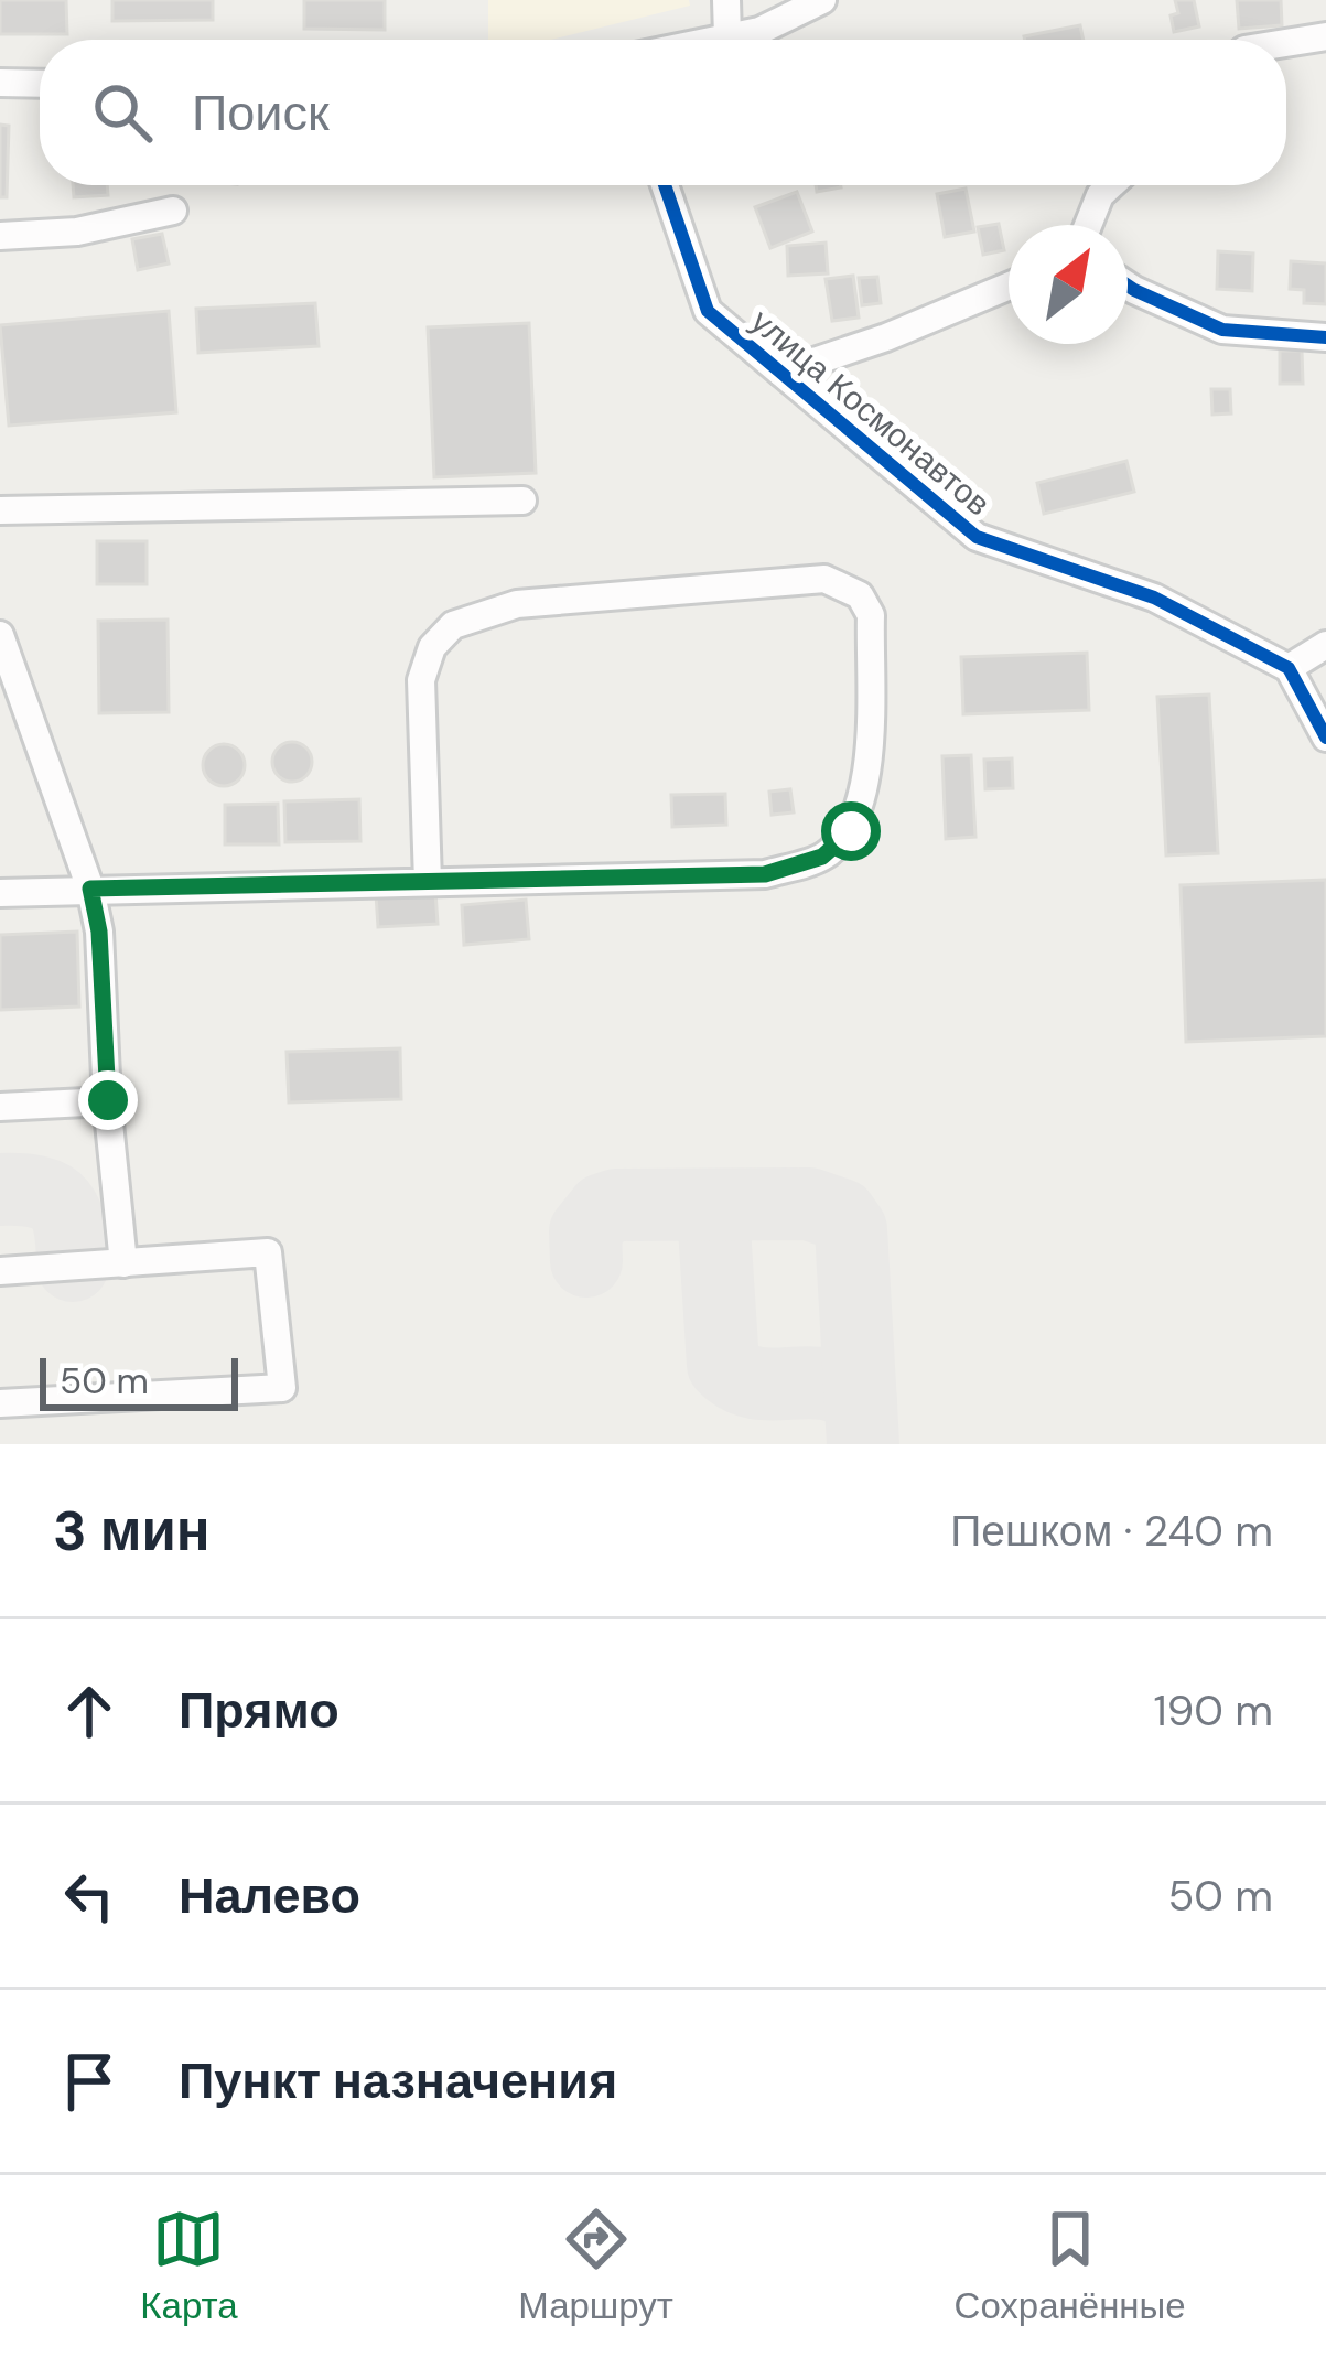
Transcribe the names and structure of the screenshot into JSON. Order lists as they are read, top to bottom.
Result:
{
  "streets": {
    "street": ["улица Космонавтов"]
  },
  "scale_bar": "50 m",
  "north": "top right",
  "page": {
    "search": "Поиск",
    "scale": "50 m",
    "heading": ["3 мин", "Пешком · 240 m"],
    "list": [
      ["Прямо", "190 m"],
      ["Налево", "50 m"],
      "Пункт назначения"
    ],
    "nav": ["Карта", "Маршрут", "Сохранённые"]
  }
}
